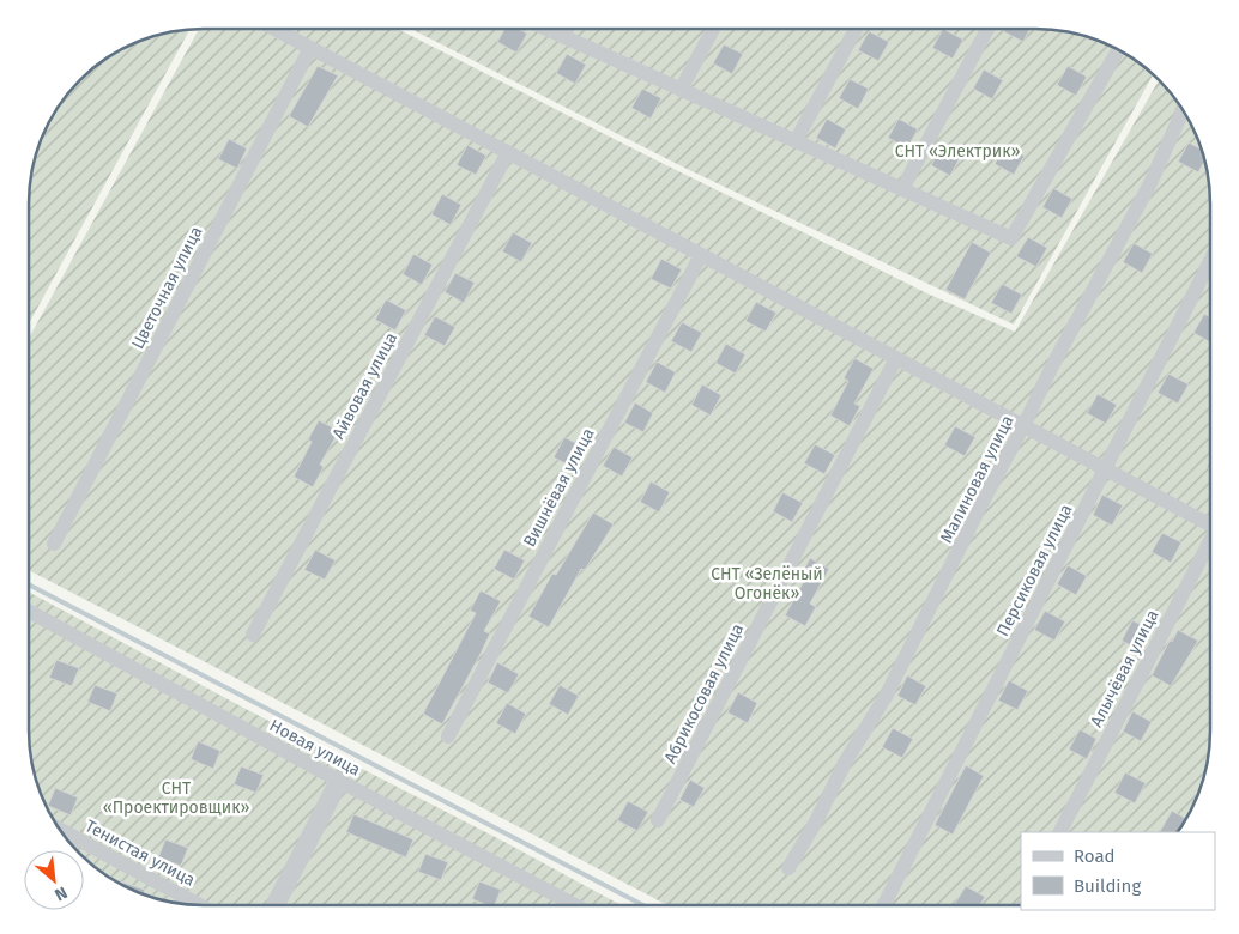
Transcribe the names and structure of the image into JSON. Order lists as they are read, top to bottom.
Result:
{
  "streets": {
    "street": [
      "Цветочная улица",
      "Айвовая улица",
      "Малиновая улица",
      "Вишнёвая улица",
      "Персиковая улица",
      "Алычёвая улица",
      "Абрикосовая улица",
      "Новая улица",
      "Тенистая улица"
    ]
  },
  "parks": ["СНТ «Электрик»", "СНТ «Зелёный Огонёк»", "СНТ «Проектировщик»"],
  "legend": ["Road", "Building"],
  "north": "bottom right"
}
